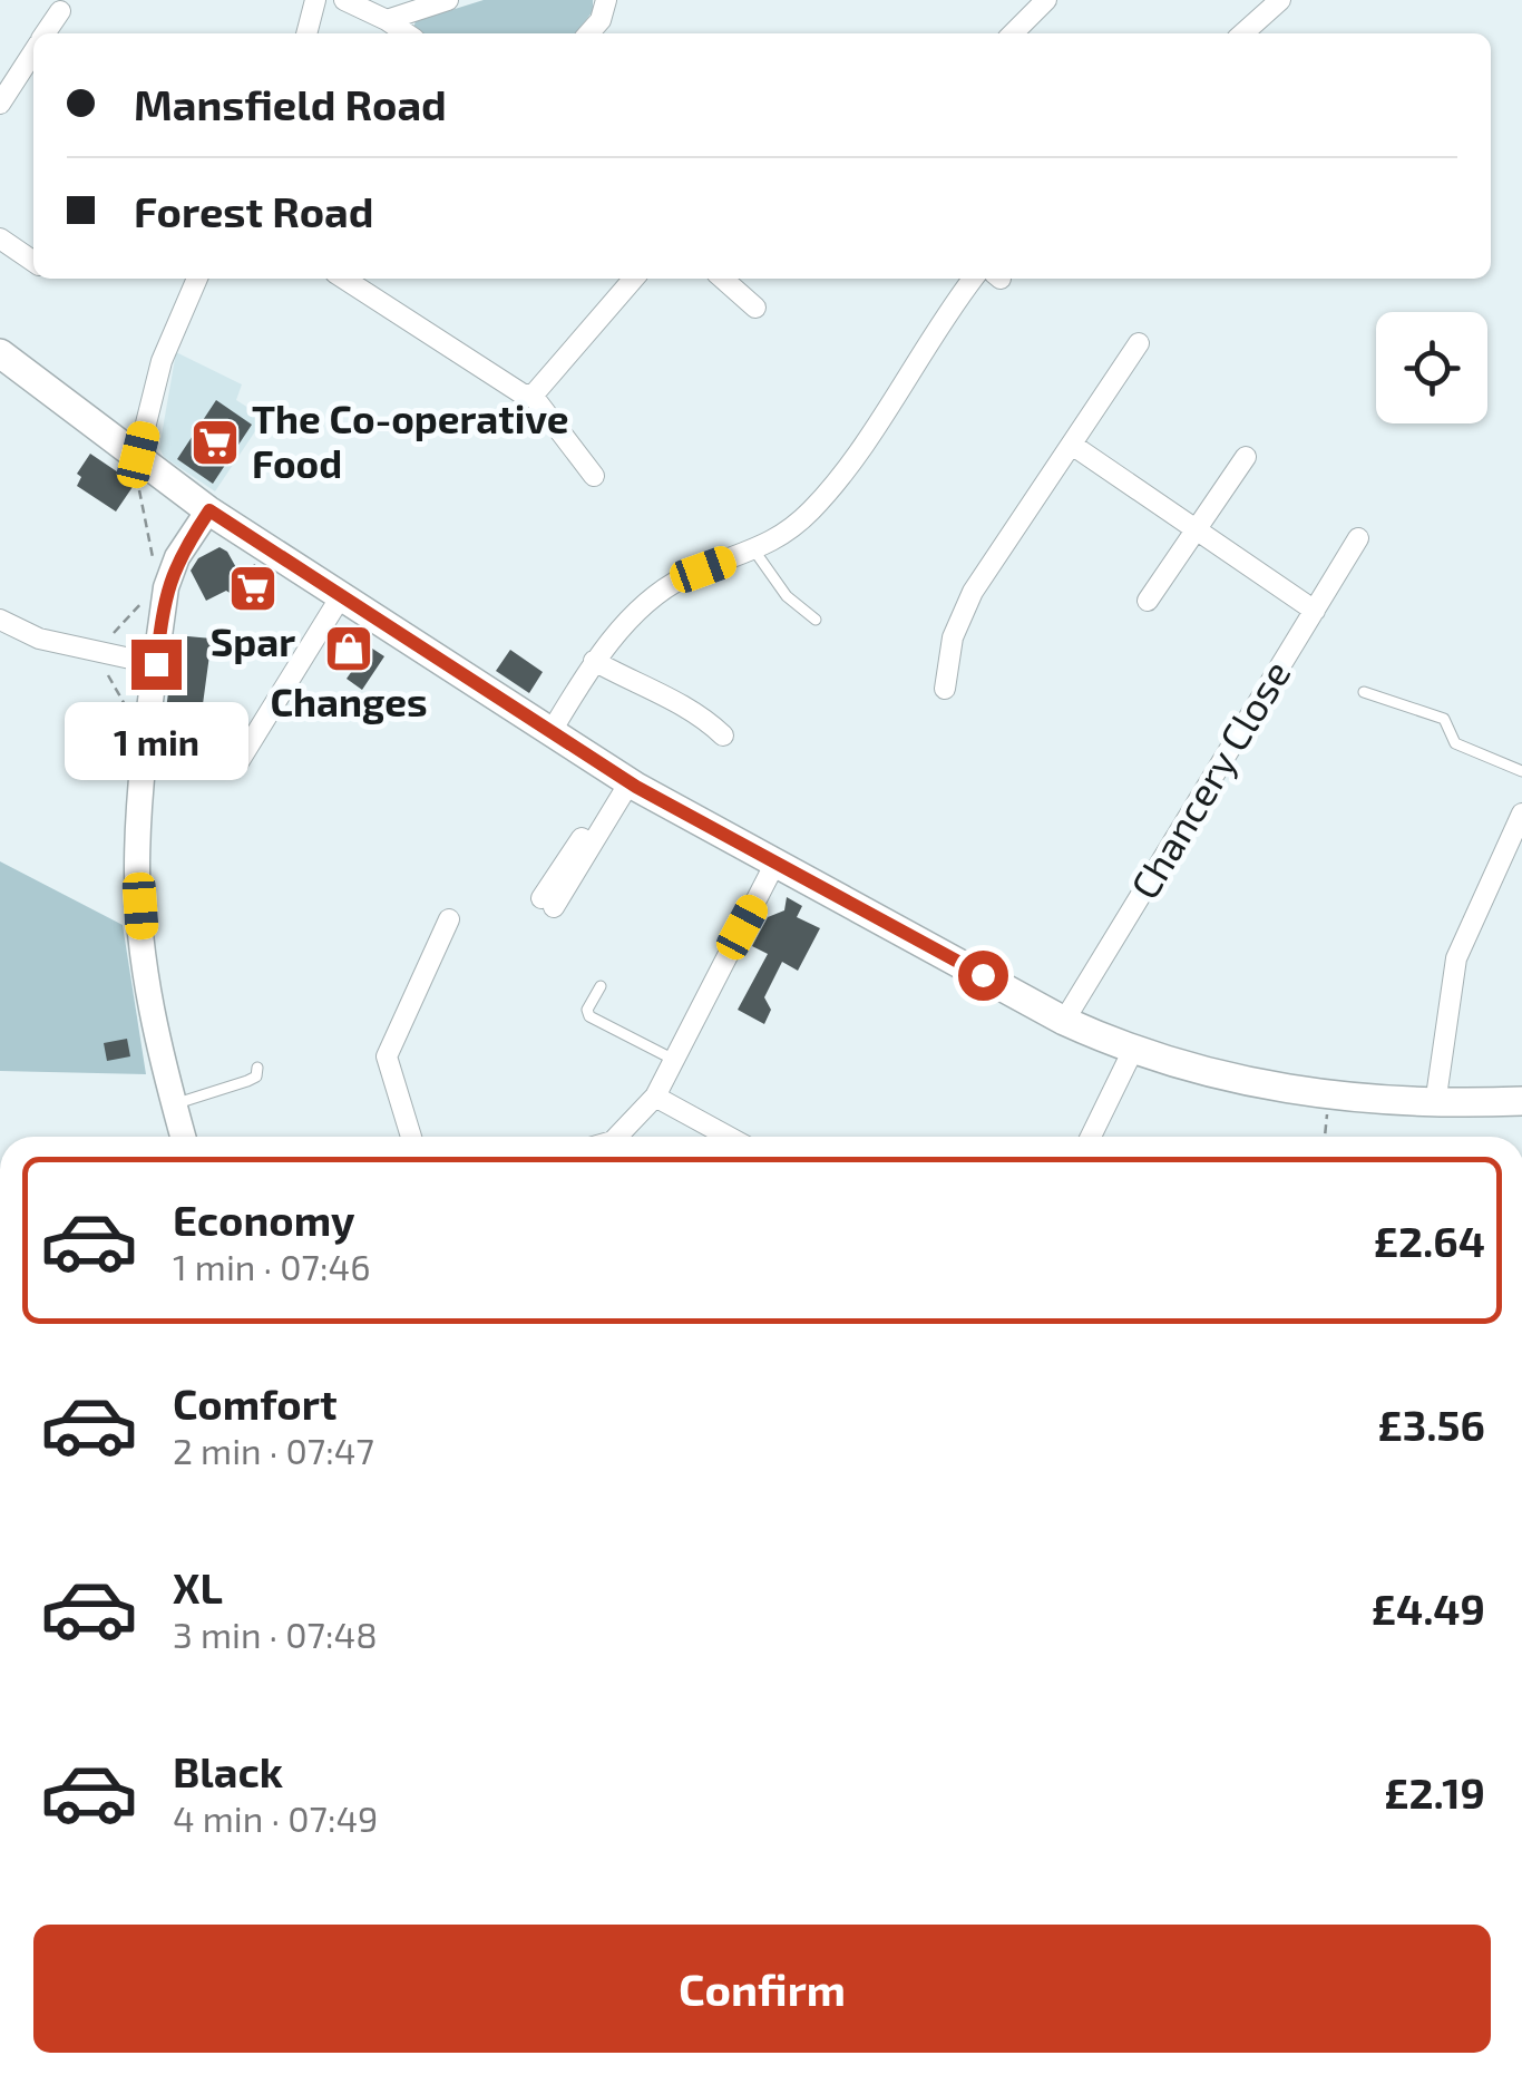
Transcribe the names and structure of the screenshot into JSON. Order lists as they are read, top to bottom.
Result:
{
  "streets": {
    "street": ["Chancery Close"]
  },
  "places": {
    "supermarket": ["The Co-operative Food", "Spar"],
    "shop": ["Changes"]
  },
  "page": {
    "banner": ["Mansfield Road", "Forest Road"],
    "bubble": "1 min",
    "list": [
      {
        "name": "Economy",
        "note": "1 min · 07:46",
        "value": "£2.64"
      },
      {
        "name": "Comfort",
        "note": "2 min · 07:47",
        "value": "£3.56"
      },
      {
        "name": "XL",
        "note": "3 min · 07:48",
        "value": "£4.49"
      },
      {
        "name": "Black",
        "note": "4 min · 07:49",
        "value": "£2.19"
      }
    ],
    "buttons": "Confirm"
  }
}
